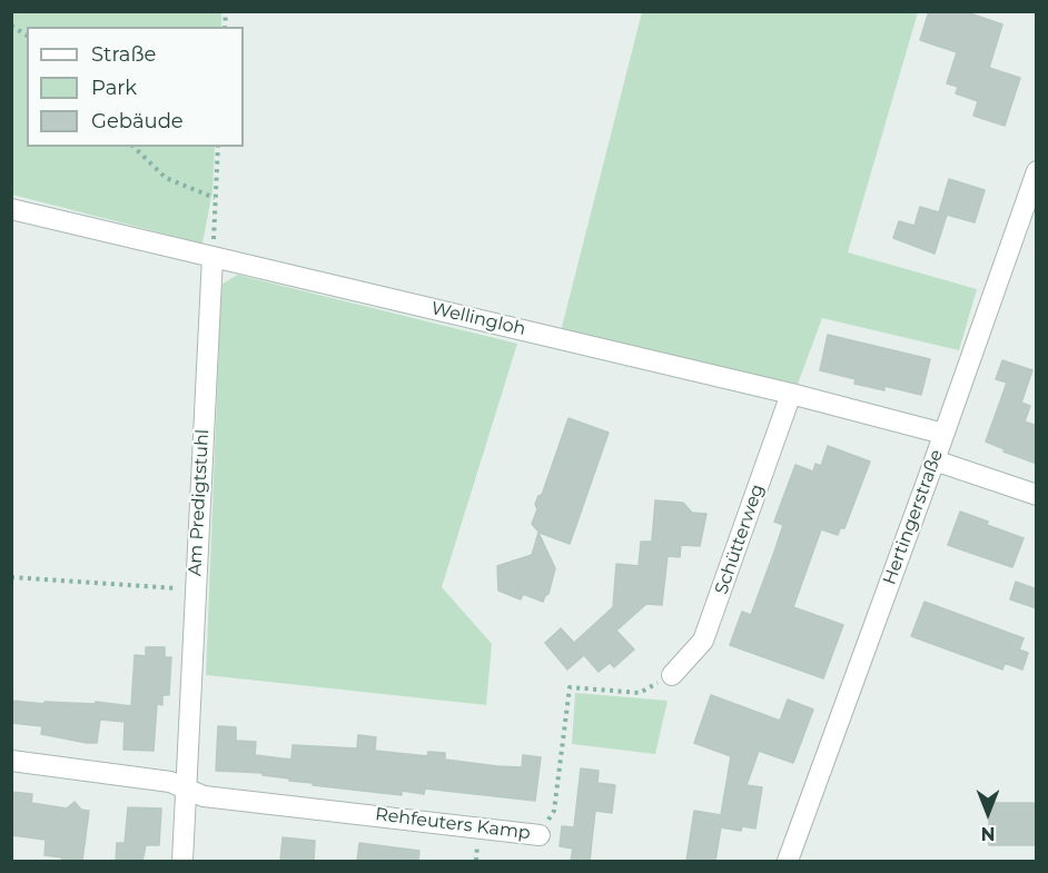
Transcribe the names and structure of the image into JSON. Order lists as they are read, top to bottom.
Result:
{
  "streets": {
    "street": [
      "Wellingloh",
      "Am Predigtstuhl",
      "Hertingerstraße",
      "Schütterweg",
      "Rehfeuters Kamp"
    ]
  },
  "crossings": [
    ["Wellingloh", "Am Predigtstuhl"],
    ["Wellingloh", "Hertingerstraße"],
    ["Wellingloh", "Schütterweg"],
    ["Am Predigtstuhl", "Rehfeuters Kamp"],
    ["Schütterweg", "Rehfeuters Kamp"]
  ],
  "legend": ["Straße", "Park", "Gebäude"],
  "north": "bottom"
}
